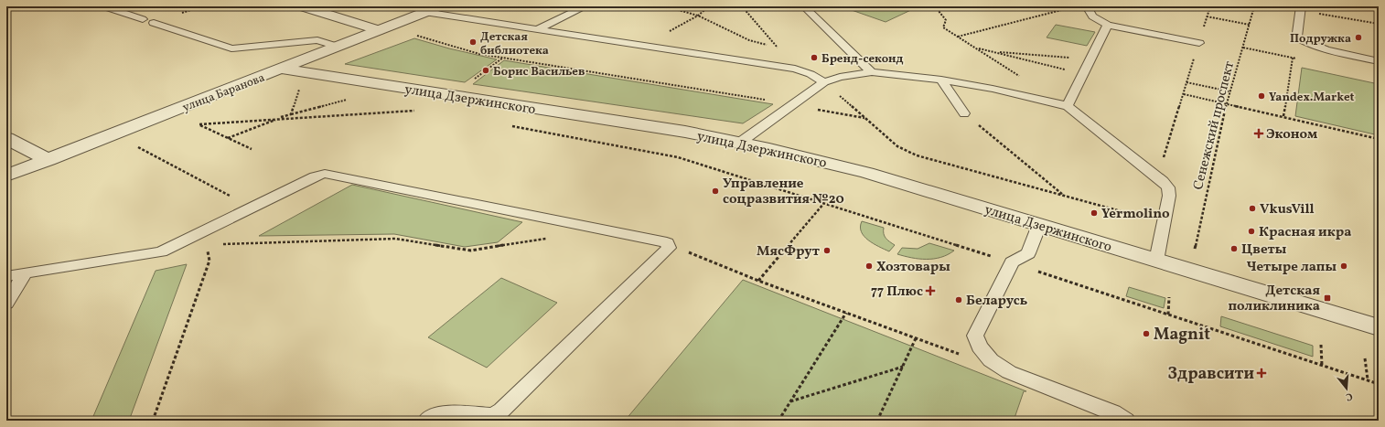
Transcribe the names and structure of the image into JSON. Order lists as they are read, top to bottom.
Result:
{
  "streets": {
    "street": ["улица Баранова", "улица Дзержинского"],
    "path": ["Сенежский проспект"]
  },
  "crossings": [
    ["улица Баранова", "улица Дзержинского"]
  ],
  "places": {
    "other": [
      "Подружка",
      "Детская библиотека",
      "Бренд-секонд",
      "Борис Васильев",
      "Yandex.Market",
      "Управление соцразвития №20",
      "VkusVill",
      "Yermolino",
      "Красная икра",
      "Цветы",
      "МясФрут",
      "Хозтовары",
      "Четыре лапы",
      "Беларусь",
      "Magnit"
    ],
    "health": ["Эконом", "77 Плюс", "Здравсити"],
    "transit": ["Детская поликлиника"]
  },
  "north": "bottom"
}
